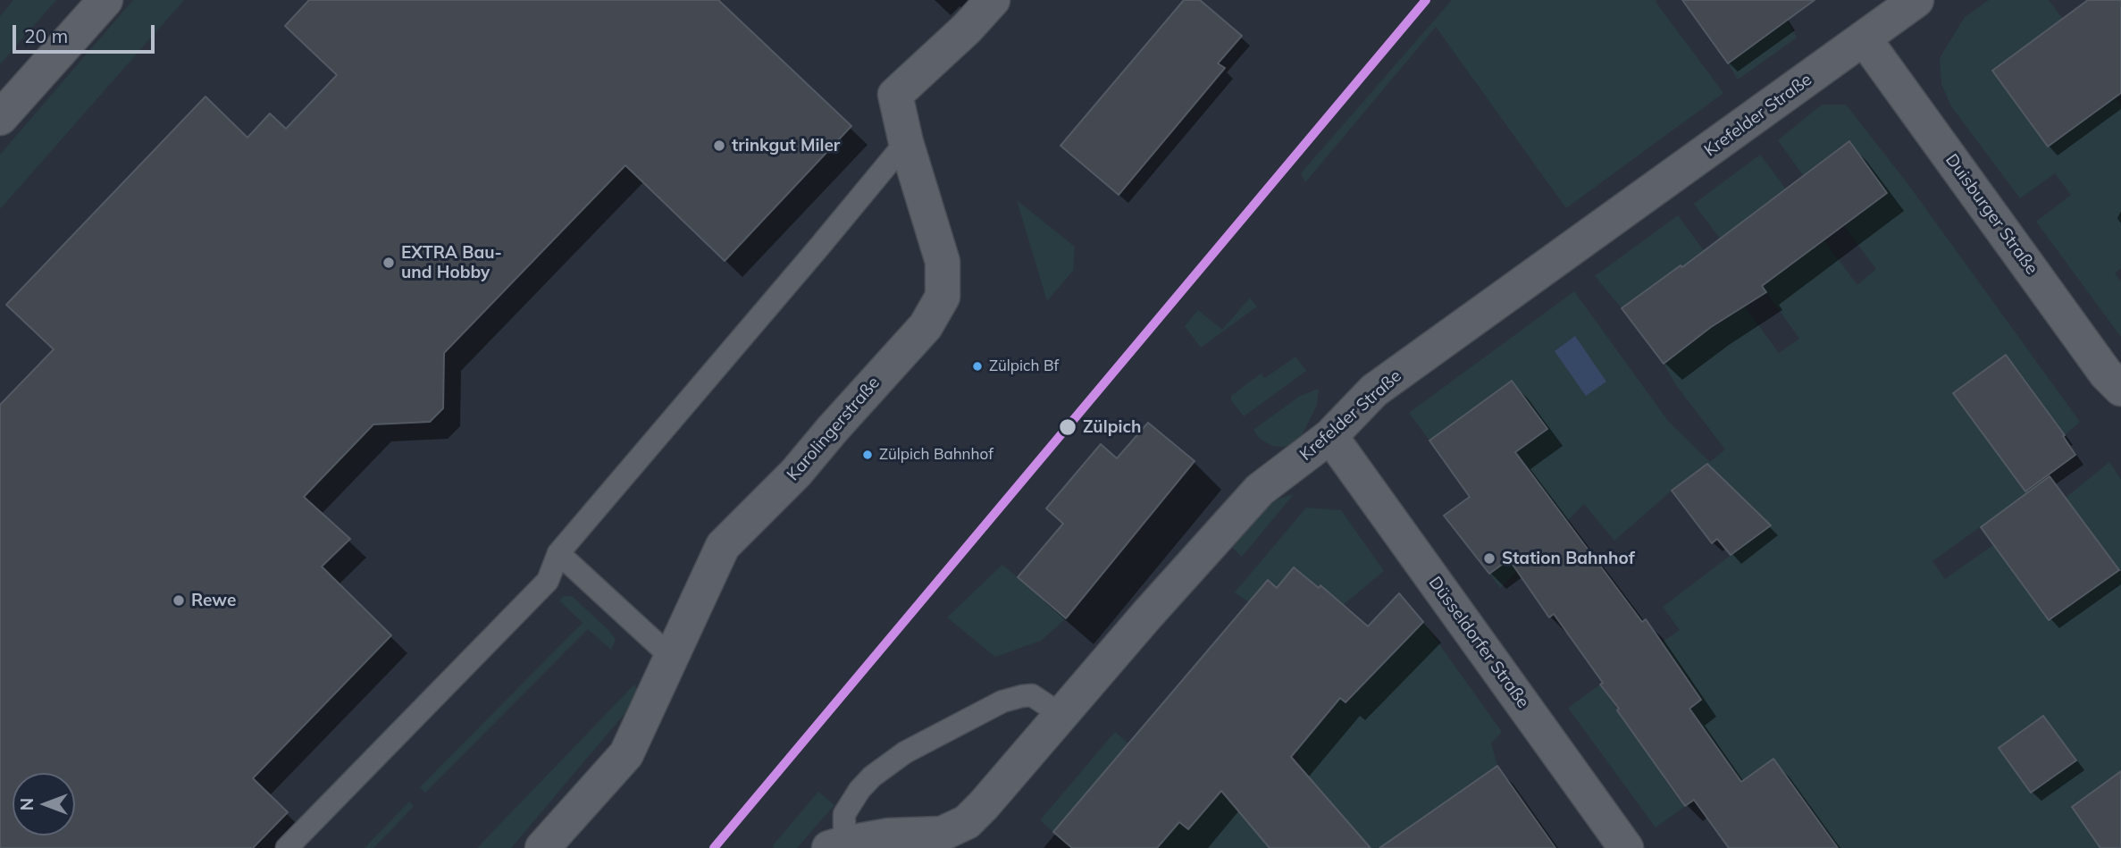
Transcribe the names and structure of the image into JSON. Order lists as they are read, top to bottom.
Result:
{
  "streets": {
    "street": [
      "Krefelder Straße",
      "Duisburger Straße",
      "Karolingerstraße",
      "Düsseldorfer Straße"
    ]
  },
  "crossings": [
    ["Krefelder Straße", "Duisburger Straße"],
    ["Krefelder Straße", "Düsseldorfer Straße"]
  ],
  "places": [
    "trinkgut Miler",
    "EXTRA Bau- und Hobby",
    "Zülpich Bf",
    "Zülpich",
    "Zülpich Bahnhof",
    "Station Bahnhof",
    "Rewe"
  ],
  "scale_bar": "20 m",
  "north": "left"
}
